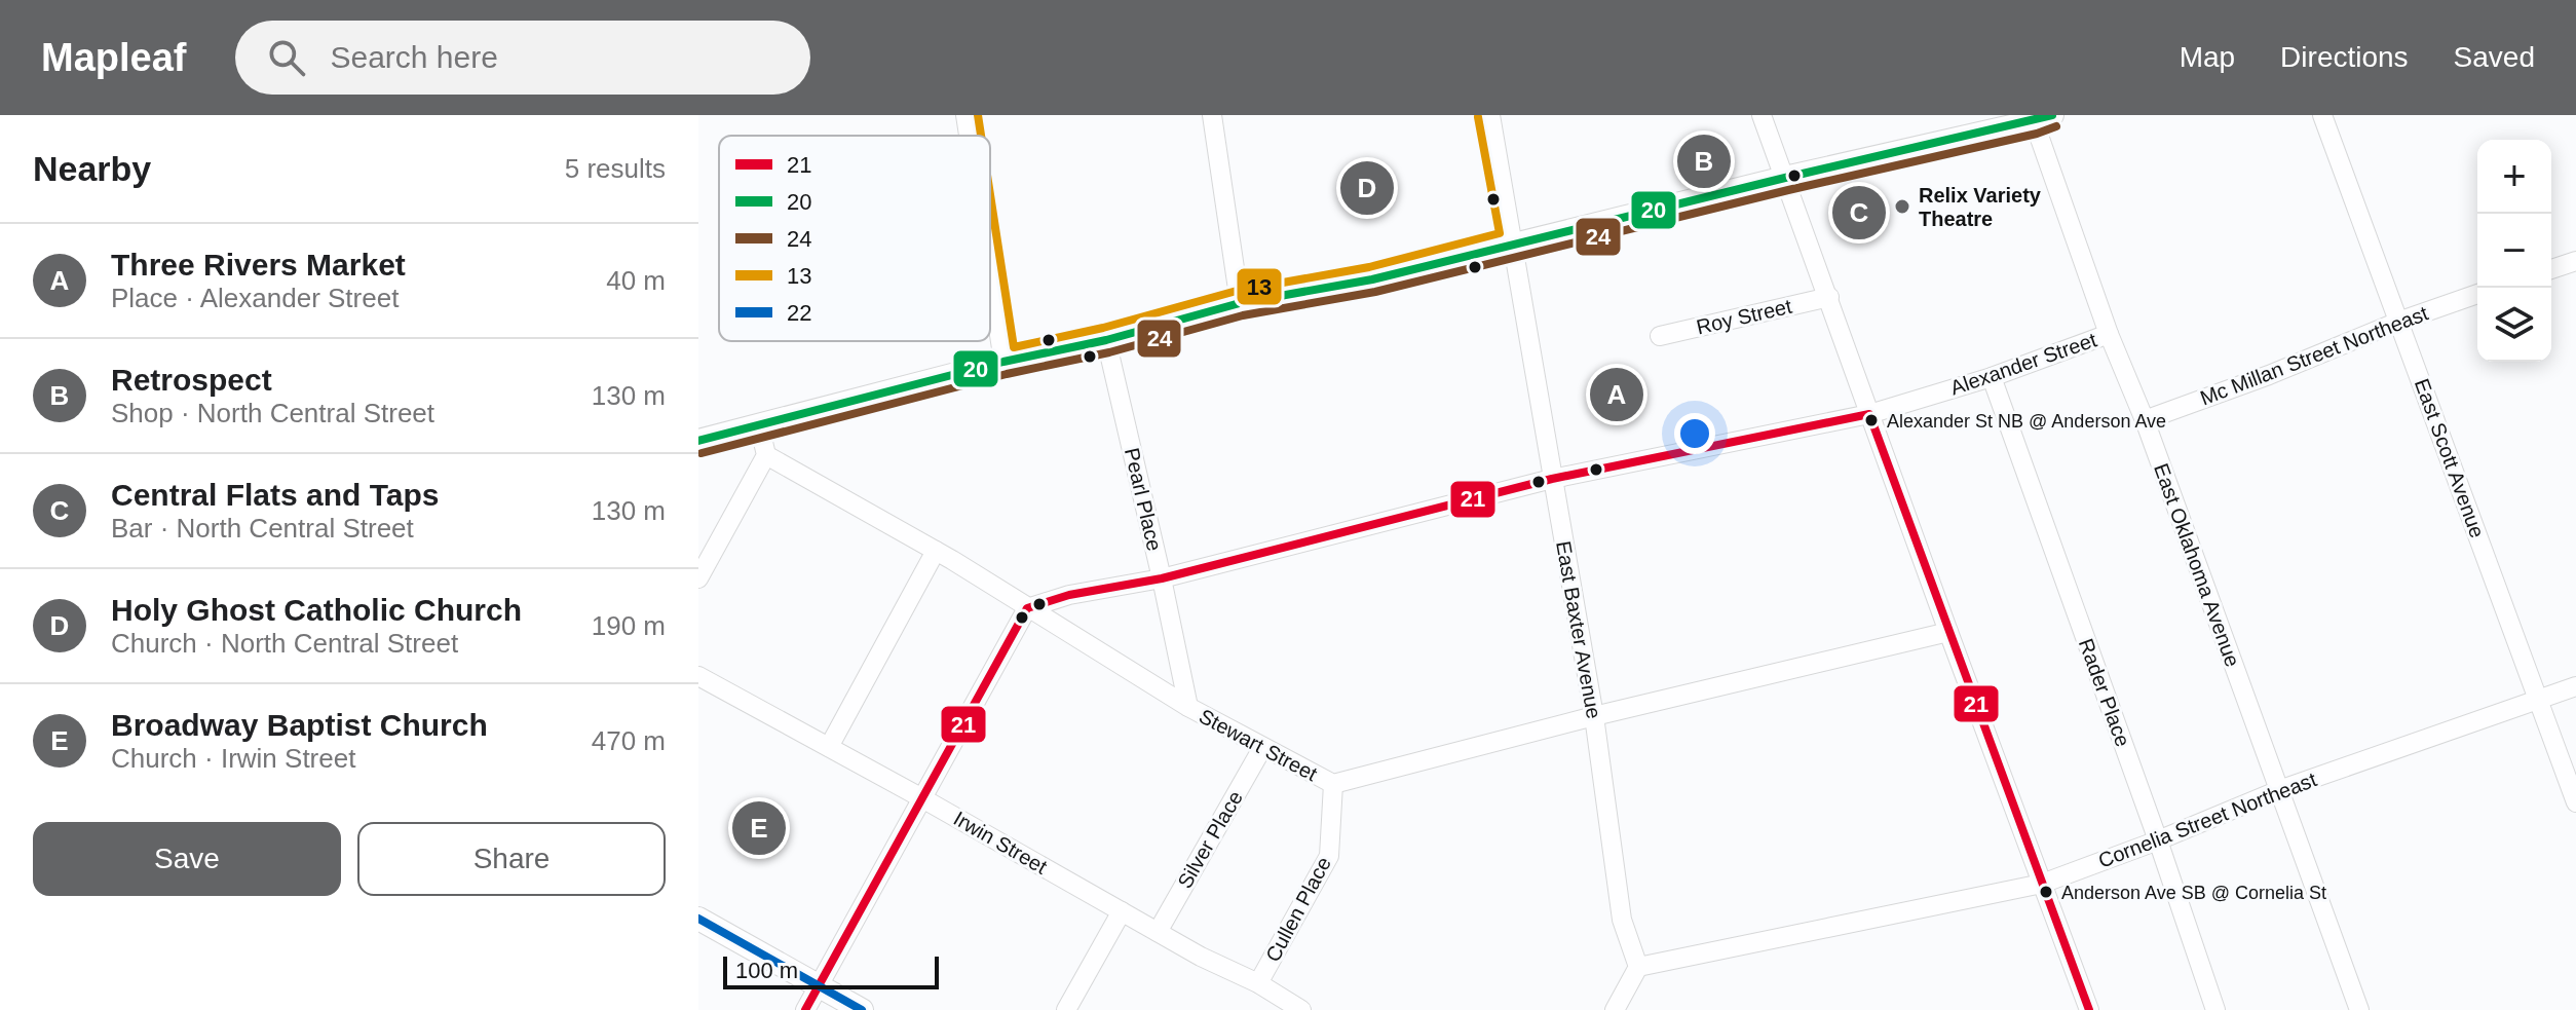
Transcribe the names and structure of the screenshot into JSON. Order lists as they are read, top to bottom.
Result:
{
  "streets": {
    "street": [
      "Roy Street",
      "Mc Millan Street Northeast",
      "Alexander Street",
      "East Scott Avenue",
      "Pearl Place",
      "East Oklahoma Avenue",
      "East Baxter Avenue",
      "Rader Place",
      "Stewart Street",
      "Cornelia Street Northeast",
      "Silver Place",
      "Irwin Street",
      "Cullen Place"
    ]
  },
  "crossings": [
    ["Mc Millan Street Northeast", "East Scott Avenue"],
    ["Mc Millan Street Northeast", "East Oklahoma Avenue"],
    ["Alexander Street", "Pearl Place"],
    ["Alexander Street", "East Oklahoma Avenue"],
    ["Alexander Street", "East Baxter Avenue"],
    ["Alexander Street", "Rader Place"],
    ["Alexander Street", "Stewart Street"],
    ["East Scott Avenue", "Cornelia Street Northeast"],
    ["Pearl Place", "Stewart Street"],
    ["East Oklahoma Avenue", "Cornelia Street Northeast"],
    ["East Baxter Avenue", "Stewart Street"],
    ["East Baxter Avenue", "Cornelia Street Northeast"],
    ["Rader Place", "Cornelia Street Northeast"],
    ["Stewart Street", "Silver Place"],
    ["Stewart Street", "Cullen Place"],
    ["Silver Place", "Irwin Street"],
    ["Irwin Street", "Cullen Place"]
  ],
  "places": ["Relix Variety Theatre", "Alexander St NB @ Anderson Ave", "Anderson Ave SB @ Cornelia St"],
  "lines": [
    "transit line 20",
    "transit line 13",
    "transit line 24",
    "transit line 21",
    "transit line 22"
  ],
  "legend": [
    "21",
    "20",
    "24",
    "13",
    "22"
  ],
  "scale_bar": "100 m",
  "page": {
    "header": "Mapleaf",
    "search": "Search here",
    "nav": ["Map", "Directions", "Saved"],
    "heading": ["Nearby", "5 results"],
    "pins": [
      "B",
      "D",
      "C",
      "A",
      "E"
    ],
    "map_buttons": ["+", "−"],
    "list": [
      {
        "mark": "A",
        "name": "Three Rivers Market",
        "note": "Place · Alexander Street",
        "value": "40 m"
      },
      {
        "mark": "B",
        "name": "Retrospect",
        "note": "Shop · North Central Street",
        "value": "130 m"
      },
      {
        "mark": "C",
        "name": "Central Flats and Taps",
        "note": "Bar · North Central Street",
        "value": "130 m"
      },
      {
        "mark": "D",
        "name": "Holy Ghost Catholic Church",
        "note": "Church · North Central Street",
        "value": "190 m"
      },
      {
        "mark": "E",
        "name": "Broadway Baptist Church",
        "note": "Church · Irwin Street",
        "value": "470 m"
      }
    ],
    "buttons": ["Save", "Share"],
    "scale": "100 m"
  }
}
